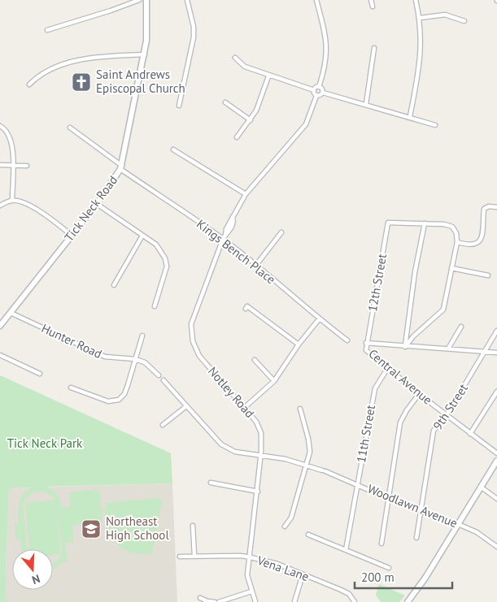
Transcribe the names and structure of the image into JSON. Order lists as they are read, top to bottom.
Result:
{
  "streets": {
    "street": [
      "Tick Neck Road",
      "Kings Bench Place",
      "12th Street",
      "Hunter Road",
      "Central Avenue",
      "Notley Road",
      "9th Street",
      "11th Street",
      "Woodlawn Avenue",
      "Vena Lane"
    ]
  },
  "crossings": [
    ["Tick Neck Road", "Kings Bench Place"],
    ["Tick Neck Road", "Hunter Road"],
    ["Kings Bench Place", "Notley Road"],
    ["12th Street", "Central Avenue"],
    ["Central Avenue", "9th Street"],
    ["Central Avenue", "11th Street"],
    ["Notley Road", "Woodlawn Avenue"],
    ["Notley Road", "Vena Lane"],
    ["9th Street", "Woodlawn Avenue"],
    ["11th Street", "Woodlawn Avenue"]
  ],
  "parks": ["Tick Neck Park"],
  "places": {
    "church": ["Saint Andrews Episcopal Church"],
    "school or university": ["Northeast High School"]
  },
  "scale_bar": "200 m",
  "north": "bottom"
}
